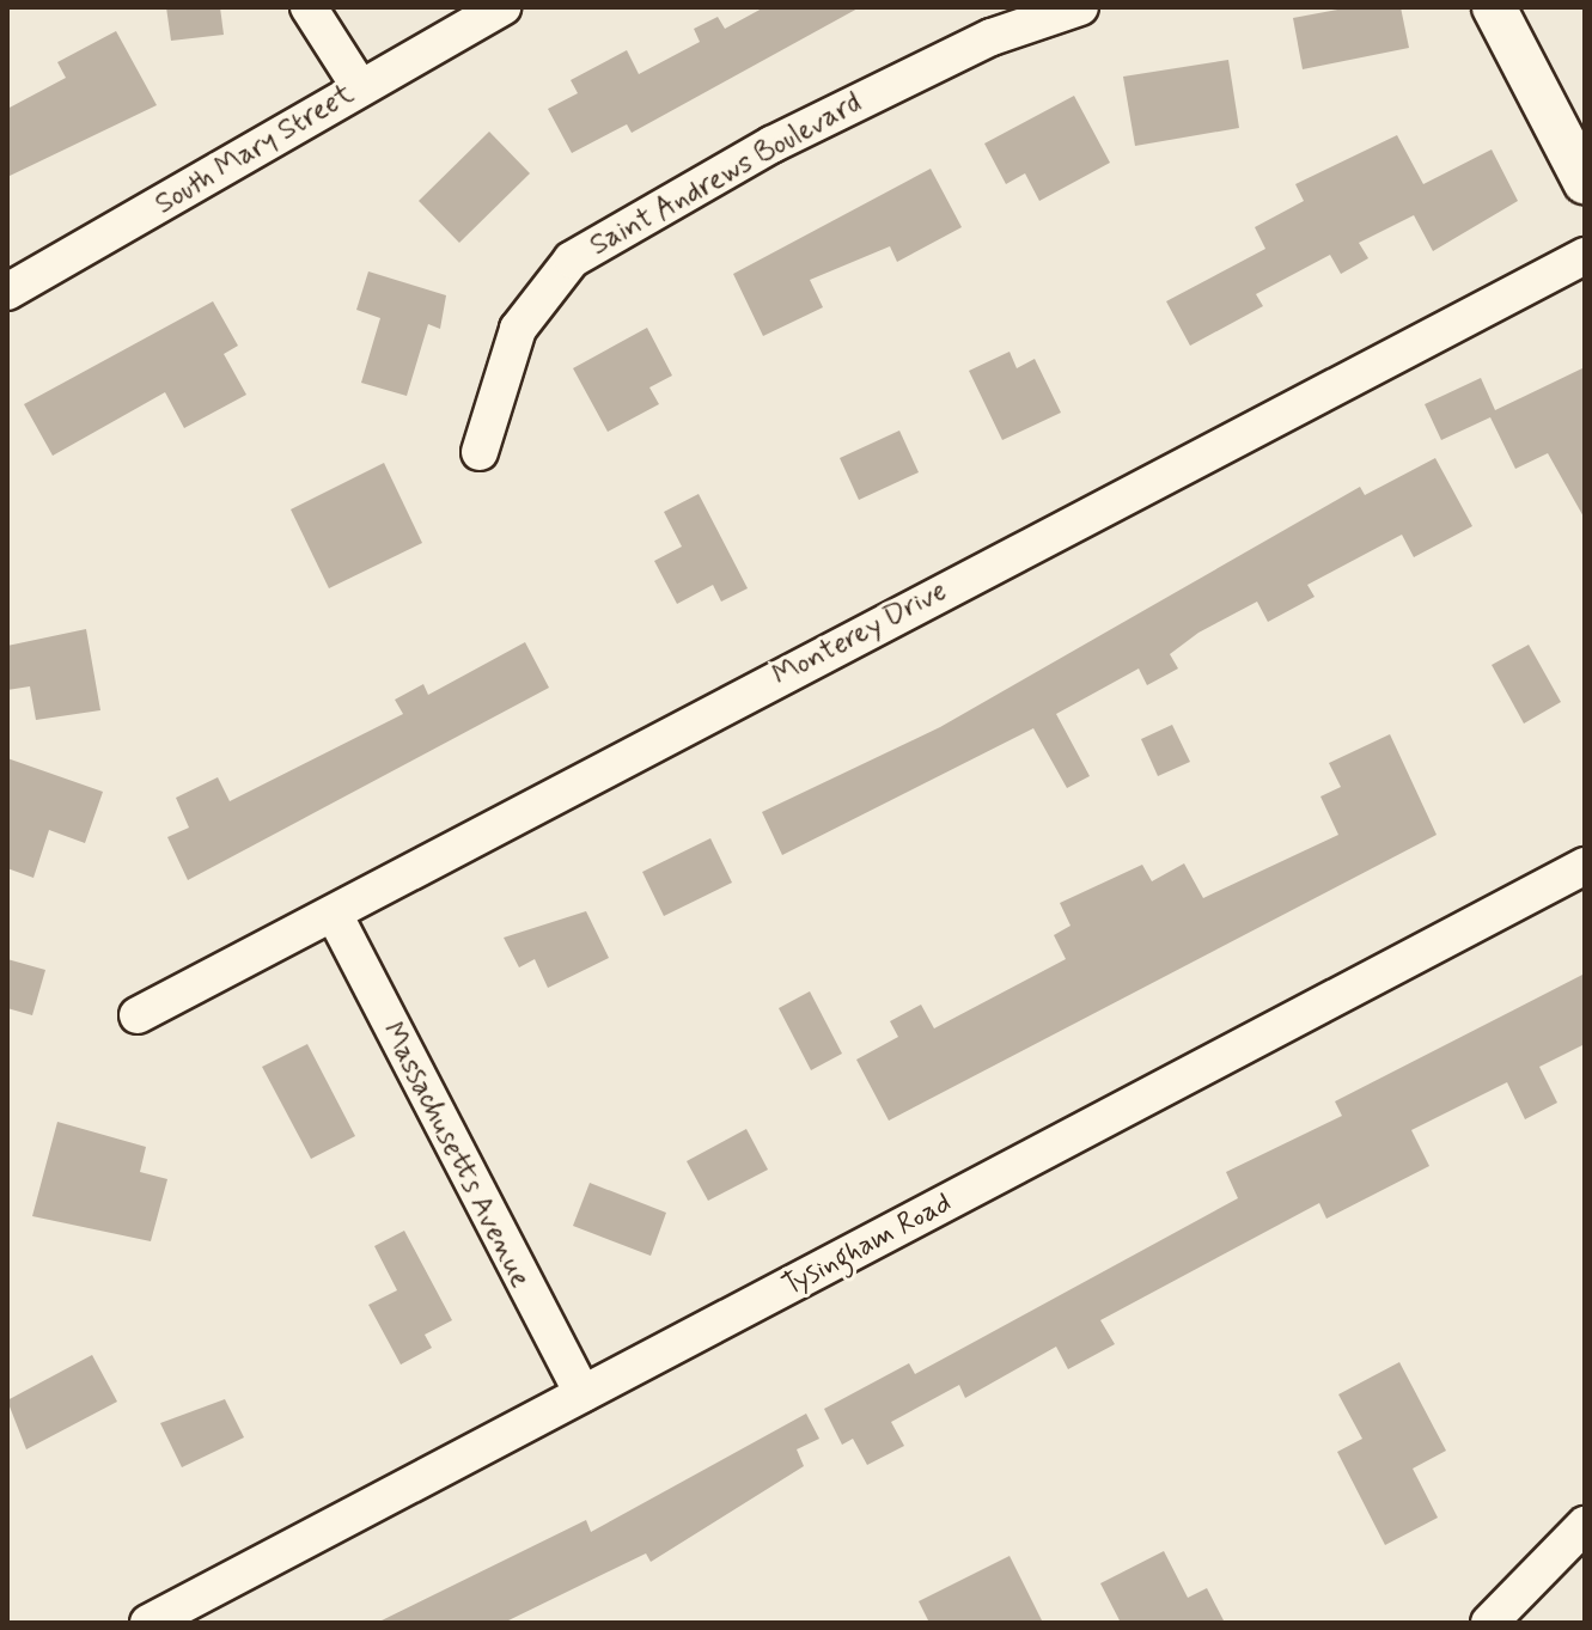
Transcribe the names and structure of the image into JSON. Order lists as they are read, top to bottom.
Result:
{
  "streets": {
    "street": [
      "South Mary Street",
      "Saint Andrews Boulevard",
      "Monterey Drive",
      "Massachusetts Avenue",
      "Tysingham Road"
    ]
  },
  "crossings": [
    ["Monterey Drive", "Massachusetts Avenue"],
    ["Massachusetts Avenue", "Tysingham Road"]
  ]
}
